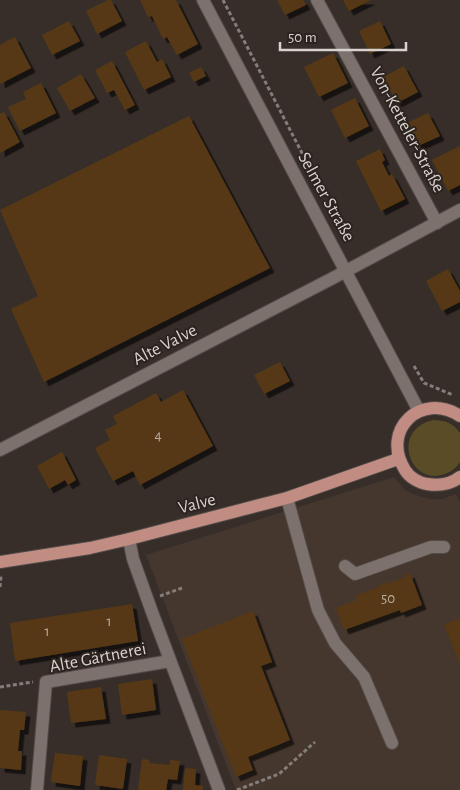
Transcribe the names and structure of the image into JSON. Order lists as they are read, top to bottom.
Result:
{
  "streets": {
    "main road": ["Valve"],
    "street": [
      "Von-Ketteler-Straße",
      "Selmer Straße",
      "Alte Valve",
      "Alte Gärtnerei"
    ]
  },
  "crossings": [
    ["Von-Ketteler-Straße", "Alte Valve"],
    ["Selmer Straße", "Alte Valve"],
    ["Valve", "Alte Gärtnerei"]
  ],
  "house_numbers": [
    "4",
    "50",
    "1",
    "1"
  ],
  "scale_bar": "50 m"
}
